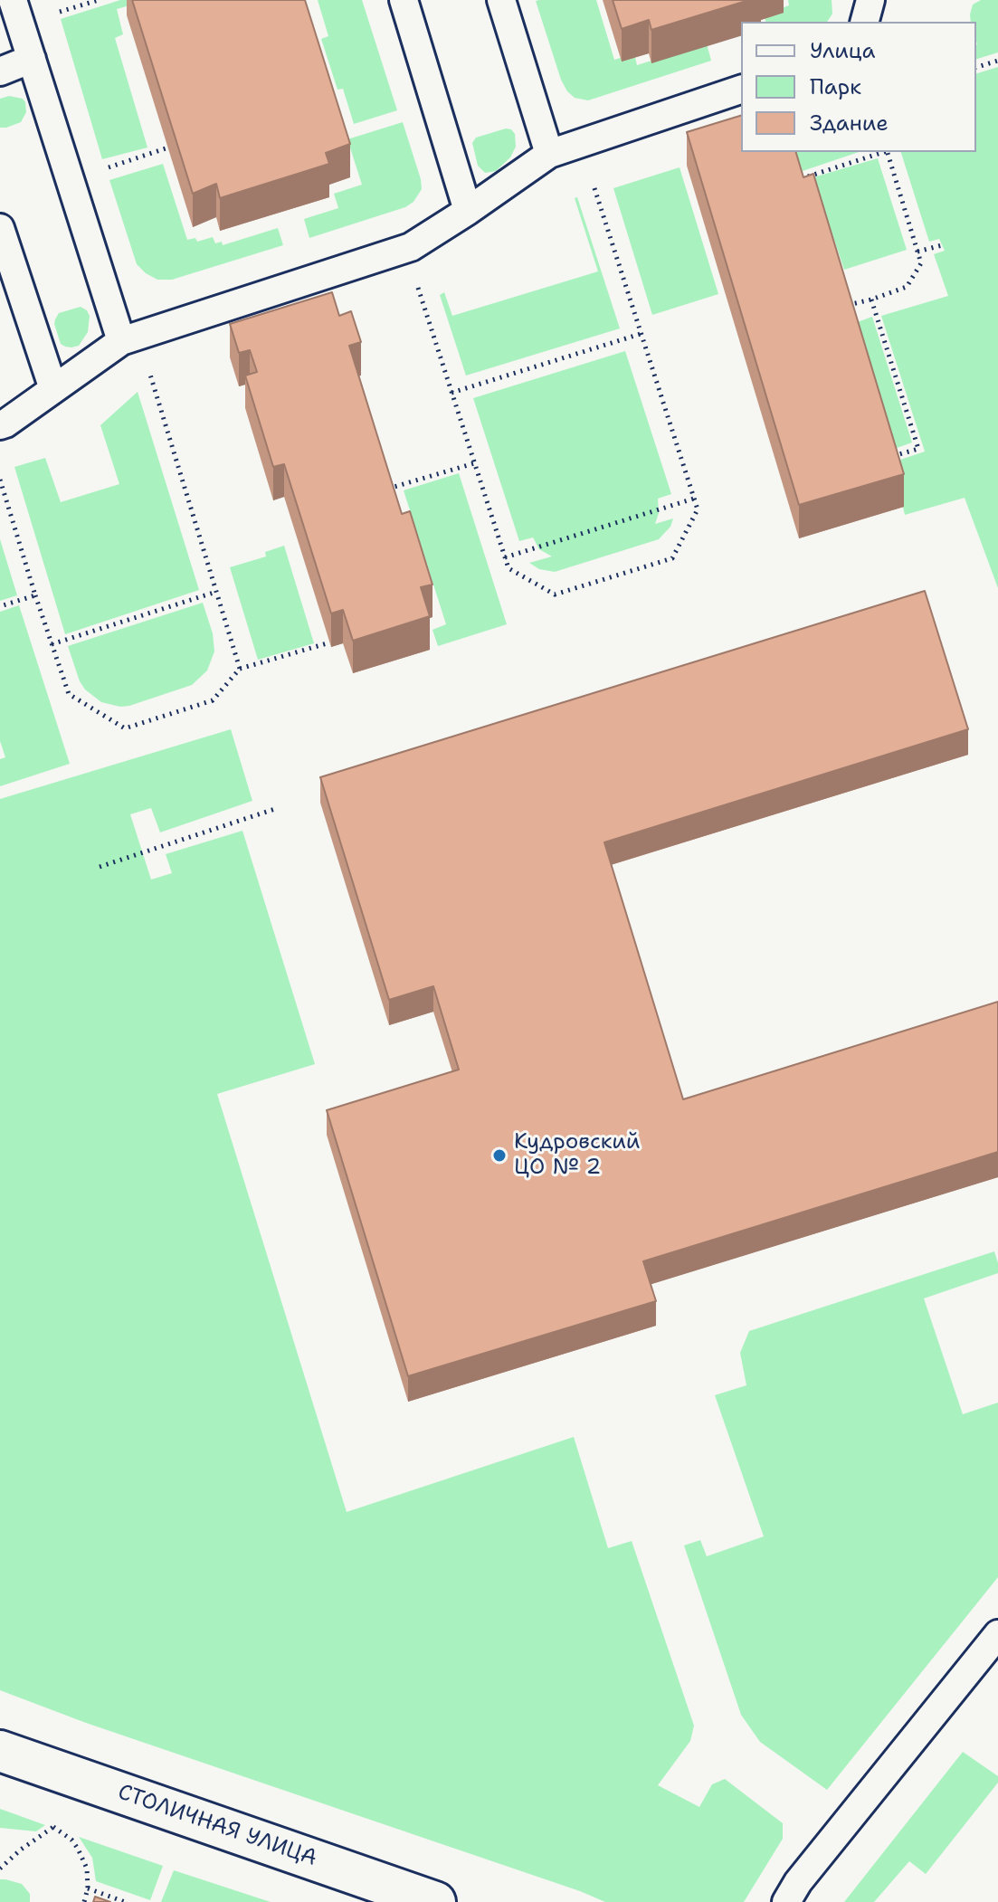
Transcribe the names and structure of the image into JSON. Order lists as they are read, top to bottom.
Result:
{
  "streets": {
    "street": ["СТОЛИЧНАЯ УЛИЦА"]
  },
  "places": ["Кудровский ЦО № 2"],
  "legend": ["Улица", "Парк", "Здание"]
}
